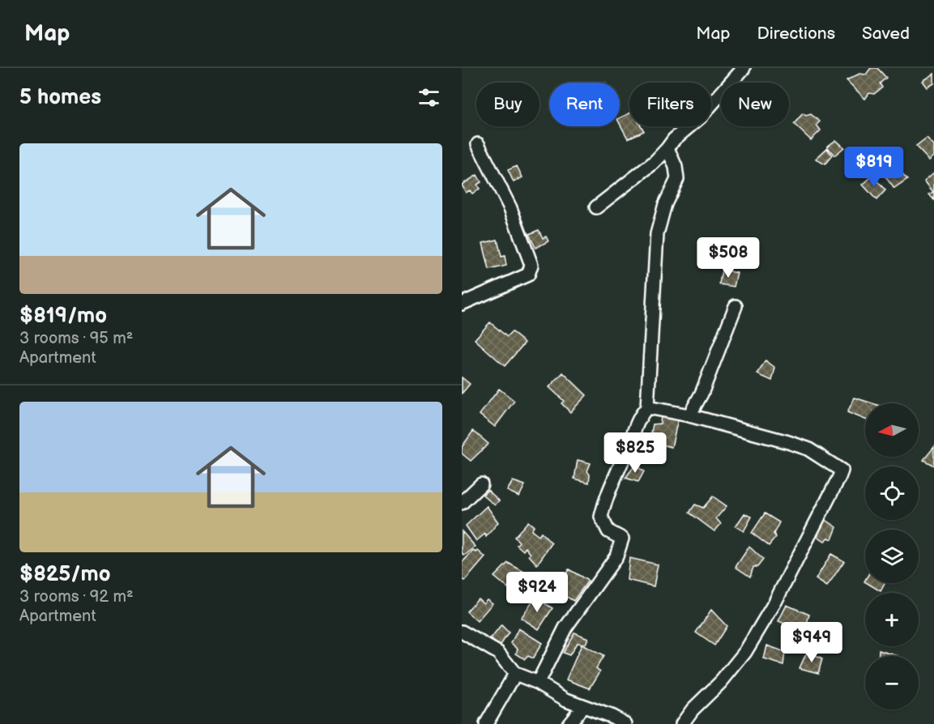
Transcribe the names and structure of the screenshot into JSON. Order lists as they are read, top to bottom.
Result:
{
  "north": "left",
  "page": {
    "header": "Map",
    "nav": ["Map", "Directions", "Saved"],
    "heading": "5 homes",
    "chip": [
      "Buy",
      "Rent",
      "Filters",
      "New"
    ],
    "list": [
      {
        "name": "$819/mo",
        "note": "3 rooms · 95 m² · Apartment"
      },
      {
        "name": "$825/mo",
        "note": "3 rooms · 92 m² · Apartment"
      }
    ],
    "price": [
      "$819",
      "$508",
      "$825",
      "$924",
      "$949"
    ],
    "map_buttons": ["+", "−"]
  }
}
